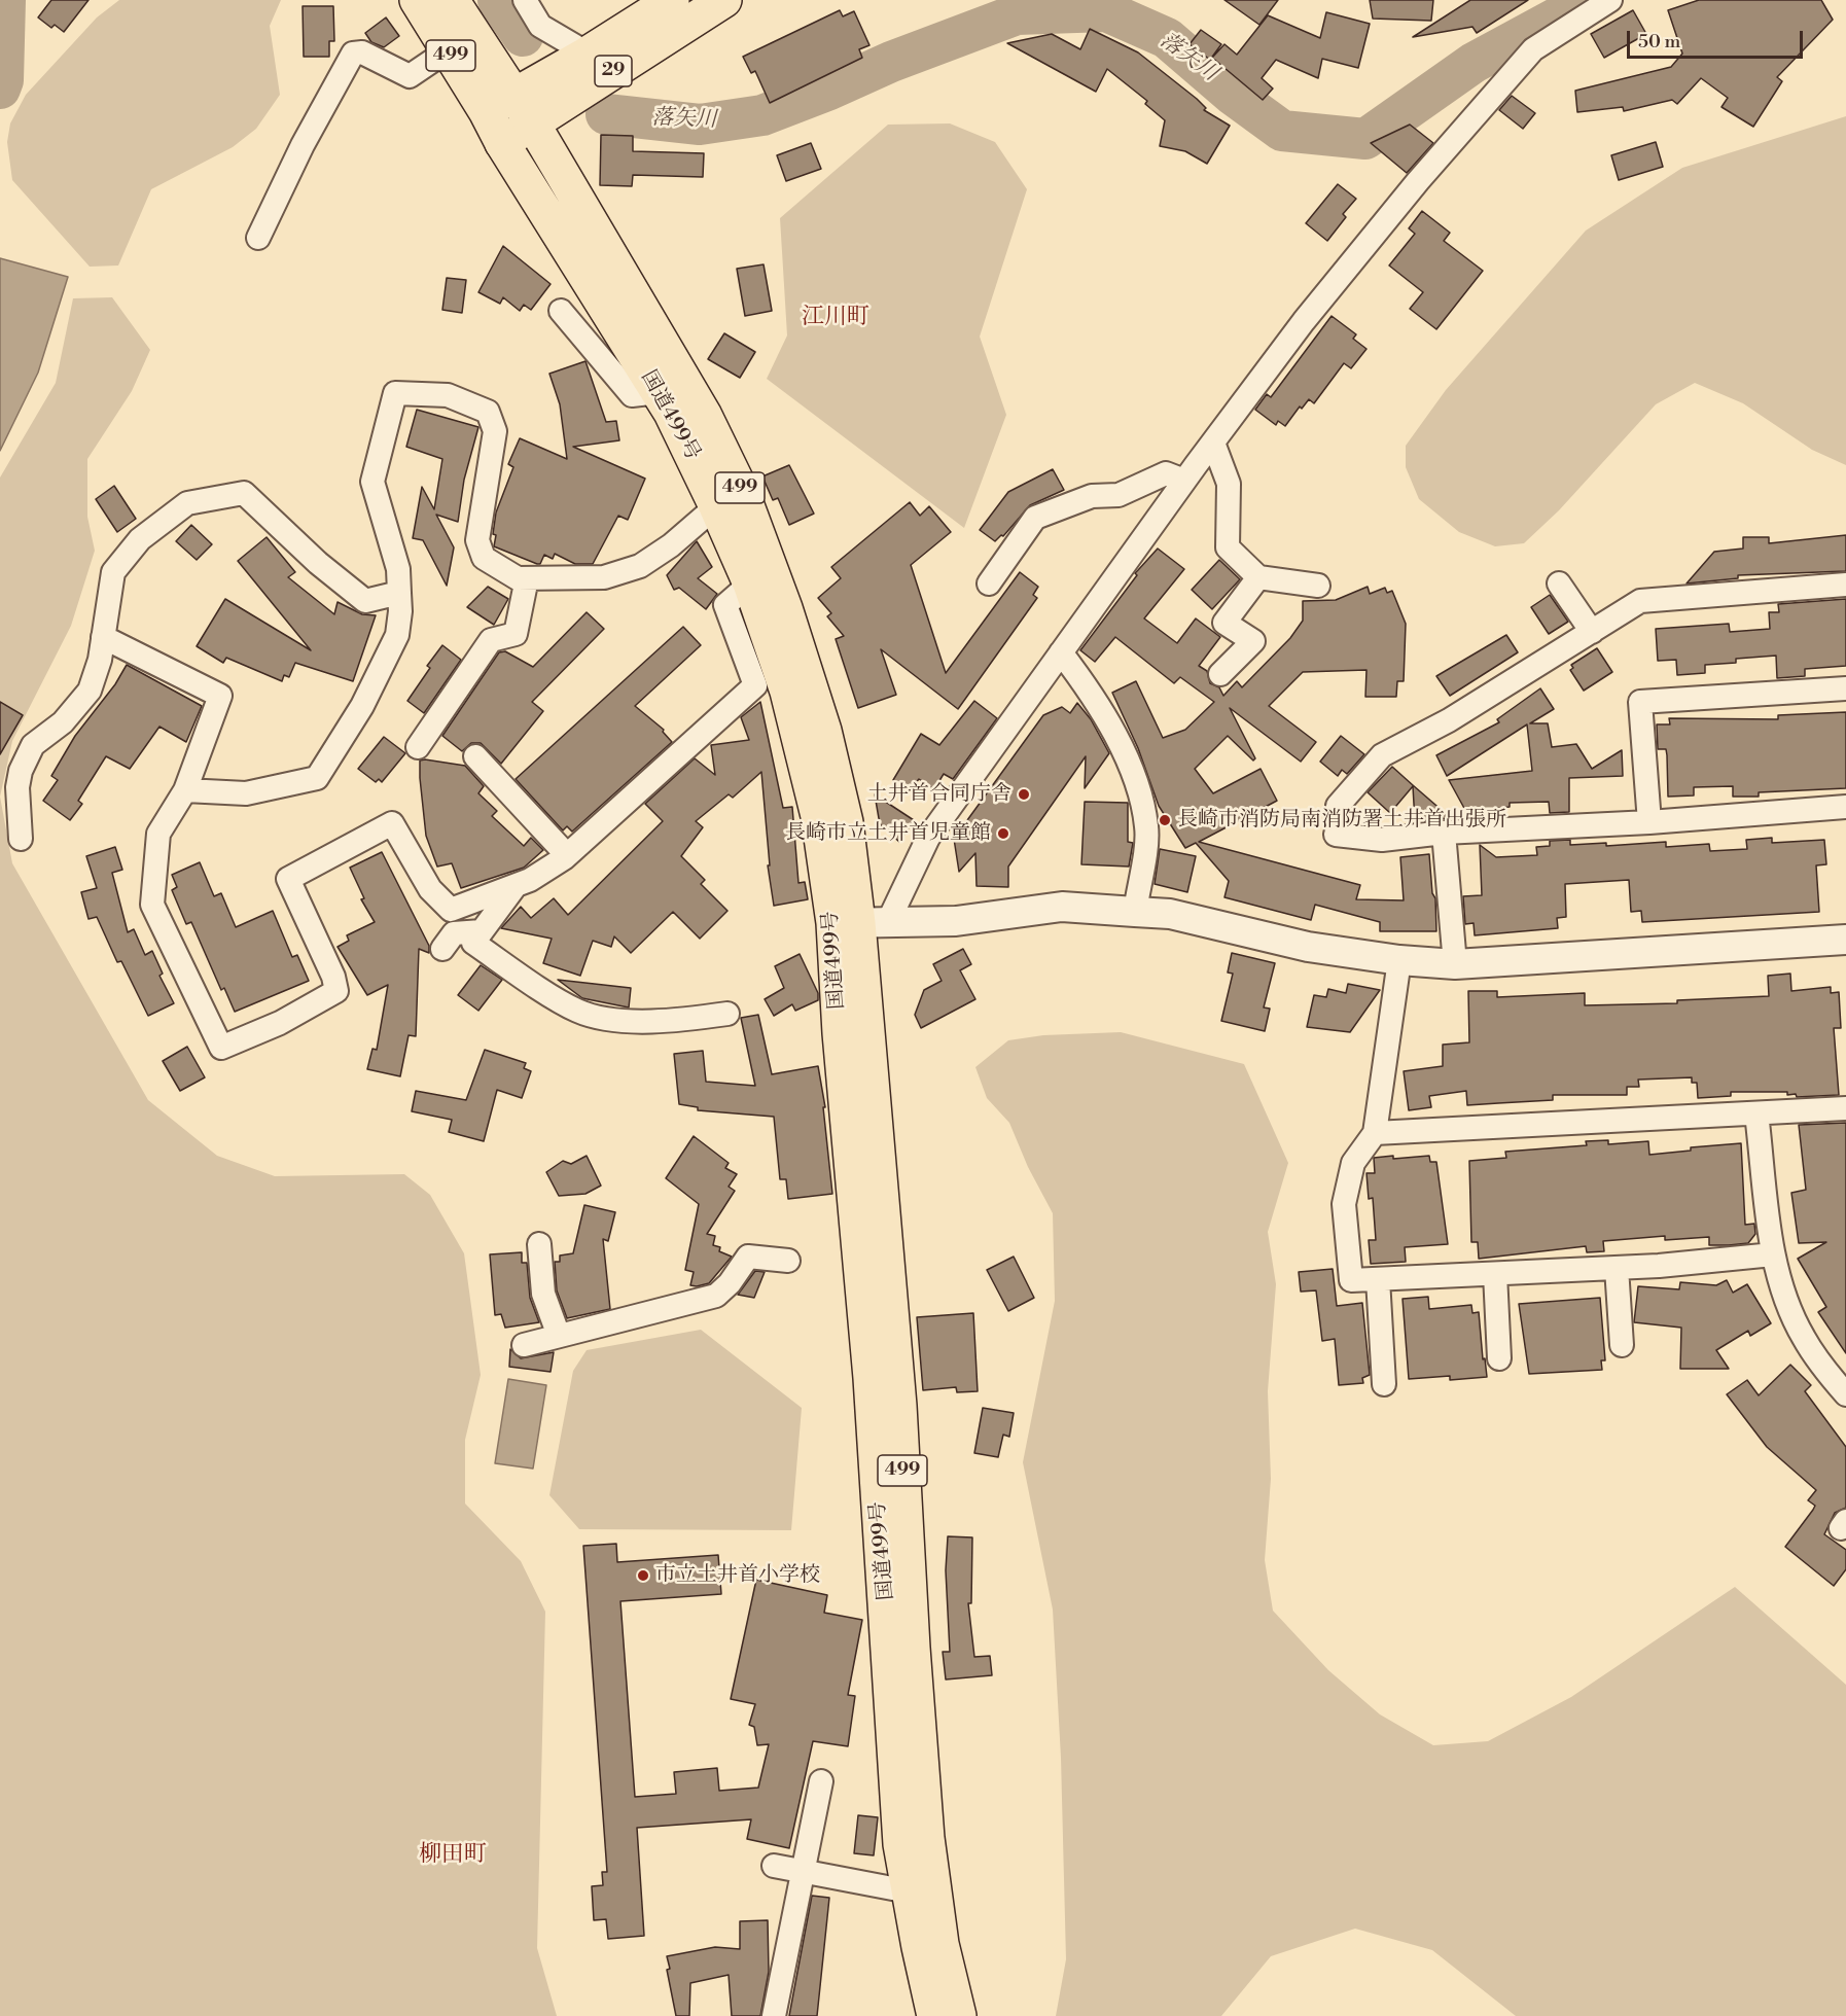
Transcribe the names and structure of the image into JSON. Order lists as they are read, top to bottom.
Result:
{
  "streets": {
    "main road": ["499", "29", "国道499号"]
  },
  "crossings": [
    ["29", "国道499号"]
  ],
  "districts": ["江川町", "柳田町"],
  "water": ["落矢川"],
  "places": [
    "土井首合同庁舎",
    "長崎市消防局南消防署土井首出張所",
    "長崎市立土井首児童館",
    "市立土井首小学校"
  ],
  "scale_bar": "50 m"
}
